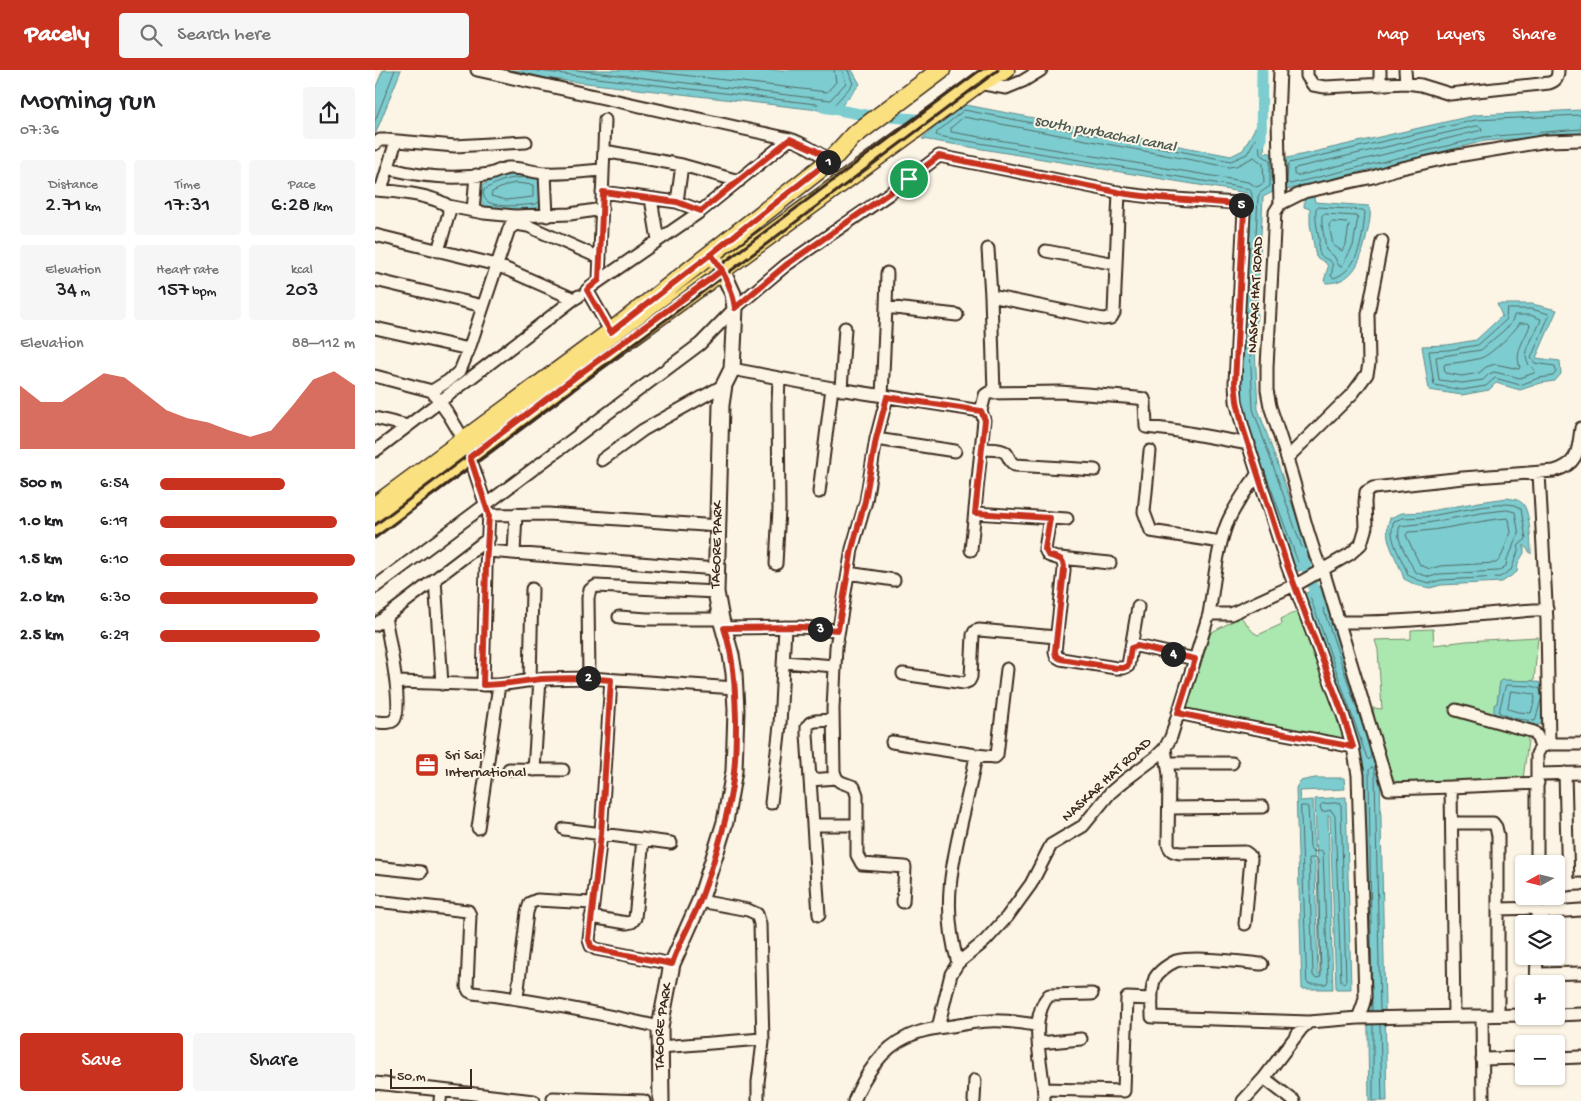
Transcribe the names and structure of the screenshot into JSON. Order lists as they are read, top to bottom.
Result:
{
  "streets": {
    "street": ["NASKAR HAT ROAD", "TAGORE PARK"]
  },
  "water": ["south purbachal canal"],
  "places": {
    "office": ["Sri Sai International"]
  },
  "scale_bar": "50 m",
  "north": "left",
  "page": {
    "header": "Pacely",
    "search": "Search here",
    "nav": ["Map", "Layers", "Share"],
    "heading": ["Morning run", "07:36"],
    "pins": [
      "1",
      "5",
      "3",
      "4",
      "2"
    ],
    "stats": [
      ["Distance", "2.71 km"],
      ["Time", "17:31"],
      ["Pace", "6:28 /km"],
      ["Elevation", "34 m"],
      ["Heart rate", "157 bpm"],
      ["kcal", "203"]
    ],
    "chart": ["Elevation", "88–112 m"],
    "list": [
      {
        "name": "500 m",
        "note": "6:54"
      },
      {
        "name": "1.0 km",
        "note": "6:19"
      },
      {
        "name": "1.5 km",
        "note": "6:10"
      },
      {
        "name": "2.0 km",
        "note": "6:30"
      },
      {
        "name": "2.5 km",
        "note": "6:29"
      }
    ],
    "map_buttons": ["+", "−"],
    "buttons": ["Save", "Share"],
    "scale": "50 m"
  }
}
